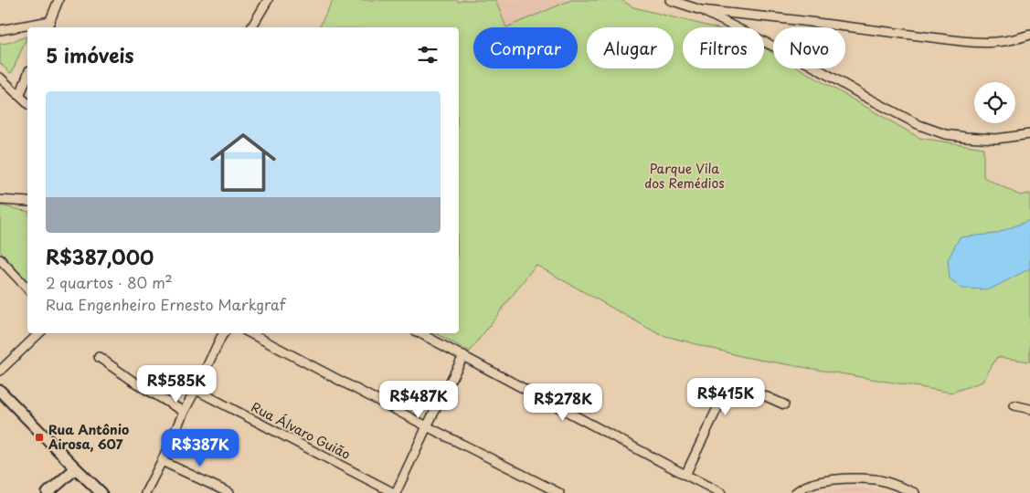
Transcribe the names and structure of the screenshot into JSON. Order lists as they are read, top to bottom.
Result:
{
  "streets": {
    "street": ["Rua Álvaro Guião"]
  },
  "parks": ["Parque Vila dos Remédios"],
  "places": {
    "transit": ["Rua Antônio Airosa, 607"]
  },
  "page": {
    "chip": [
      "Comprar",
      "Alugar",
      "Filtros",
      "Novo"
    ],
    "heading": "5 imóveis",
    "list": [
      {
        "name": "R$387,000",
        "note": "2 quartos · 80 m² · Rua Engenheiro Ernesto Markgraf"
      }
    ],
    "price": [
      "R$585K",
      "R$415K",
      "R$487K",
      "R$278K",
      "R$387K"
    ]
  }
}
